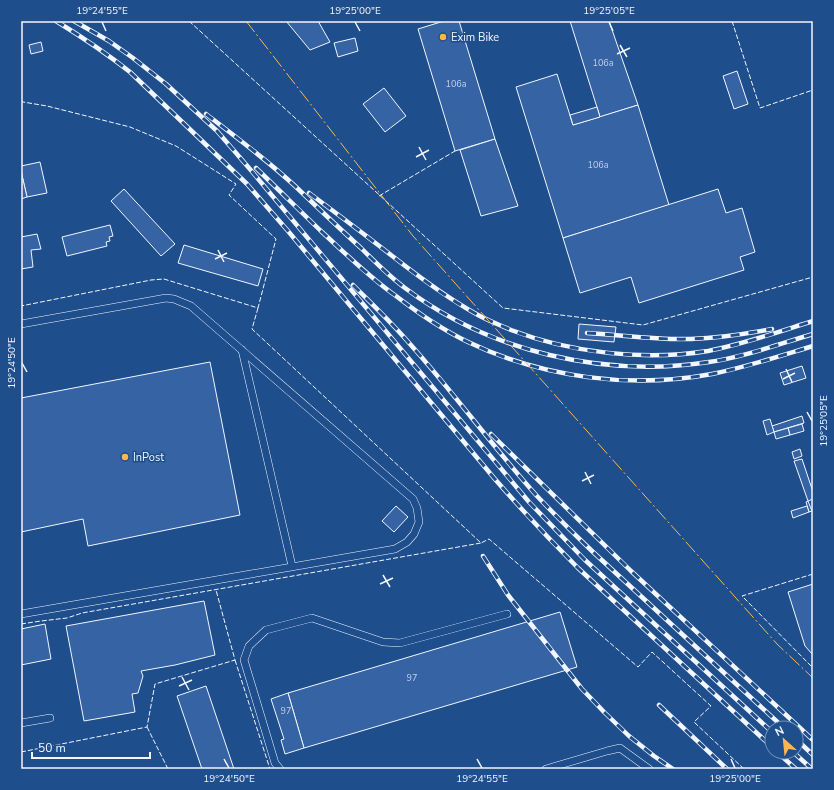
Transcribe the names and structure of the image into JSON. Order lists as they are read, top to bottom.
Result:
{
  "places": ["Exim Bike", "InPost"],
  "house_numbers": [
    "106a",
    "106a",
    "106a",
    "97",
    "97"
  ],
  "scale_bar": "50 m",
  "north": "top left",
  "coordinates": [
    "19°24'55\"E",
    "19°25'00\"E",
    "19°25'05\"E",
    "19°24'50\"E"
  ]
}
